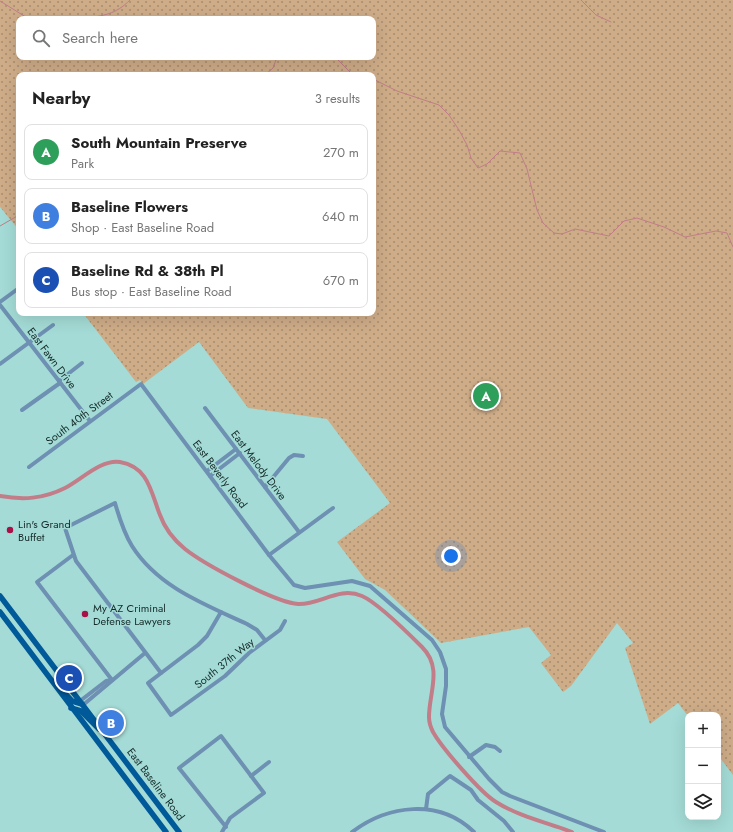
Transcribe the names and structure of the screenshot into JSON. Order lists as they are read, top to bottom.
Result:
{
  "streets": {
    "main road": ["East Baseline Road"],
    "street": [
      "East Fawn Drive",
      "South 40th Street",
      "East Melody Drive",
      "East Beverly Road",
      "South 37th Way"
    ]
  },
  "crossings": [
    ["East Fawn Drive", "South 40th Street"],
    ["South 40th Street", "East Beverly Road"]
  ],
  "places": ["Lin's Grand Buffet", "My AZ Criminal Defense Lawyers"],
  "page": {
    "search": "Search here",
    "heading": ["Nearby", "3 results"],
    "list": [
      {
        "mark": "A",
        "name": "South Mountain Preserve",
        "note": "Park",
        "value": "270 m"
      },
      {
        "mark": "B",
        "name": "Baseline Flowers",
        "note": "Shop · East Baseline Road",
        "value": "640 m"
      },
      {
        "mark": "C",
        "name": "Baseline Rd & 38th Pl",
        "note": "Bus stop · East Baseline Road",
        "value": "670 m"
      }
    ],
    "pins": ["A", "C", "B"],
    "map_buttons": ["+", "−"]
  }
}
